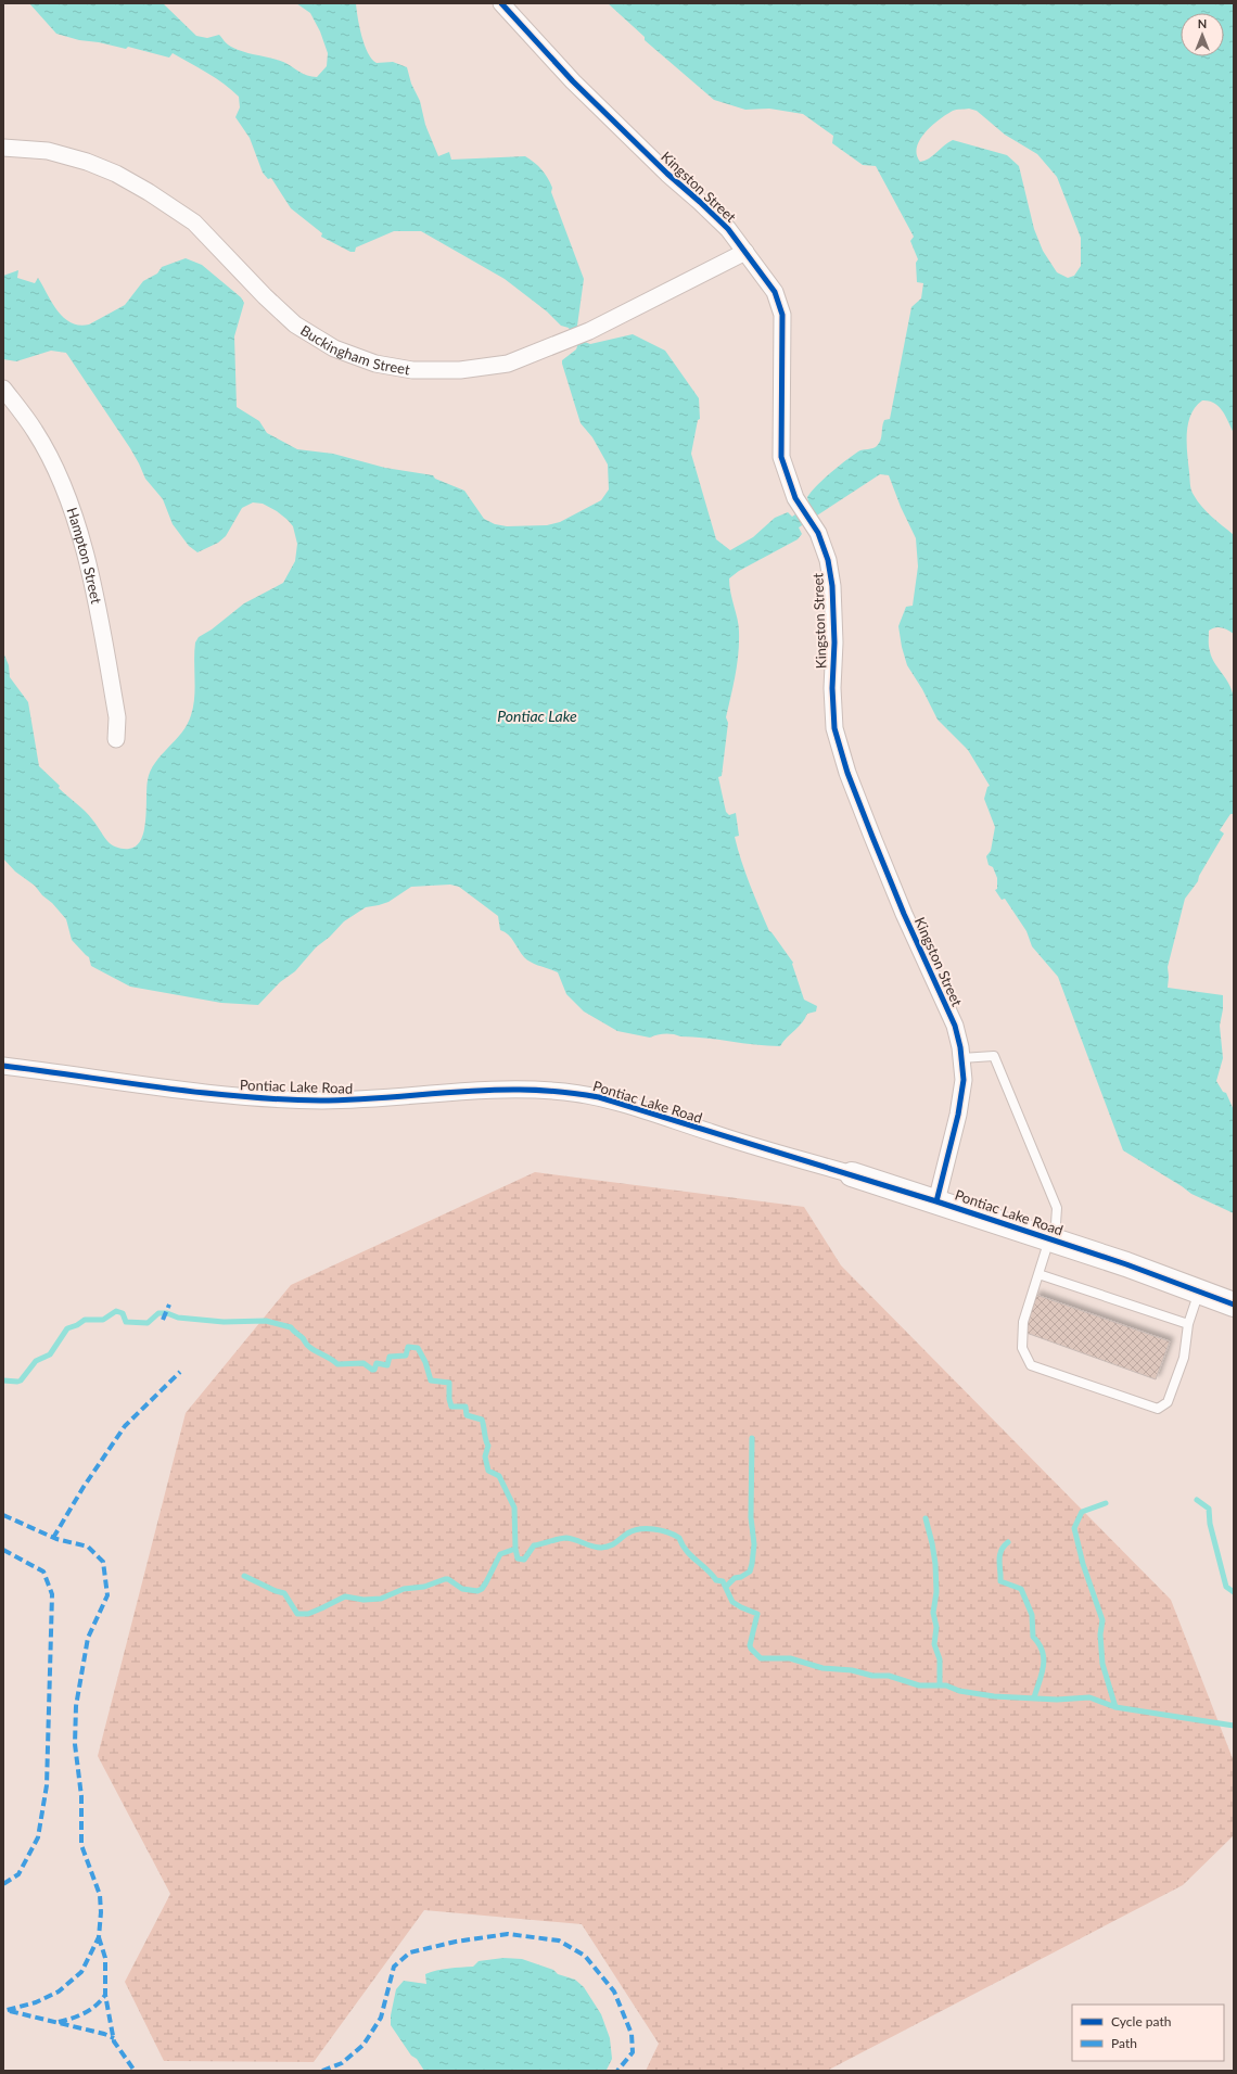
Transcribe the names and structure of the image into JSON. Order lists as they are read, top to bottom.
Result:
{
  "streets": {
    "street": [
      "Kingston Street",
      "Buckingham Street",
      "Hampton Street",
      "Pontiac Lake Road"
    ]
  },
  "crossings": [
    ["Kingston Street", "Buckingham Street"],
    ["Kingston Street", "Pontiac Lake Road"]
  ],
  "water": ["Pontiac Lake"],
  "legend": ["Cycle path", "Path"],
  "north": "top"
}
